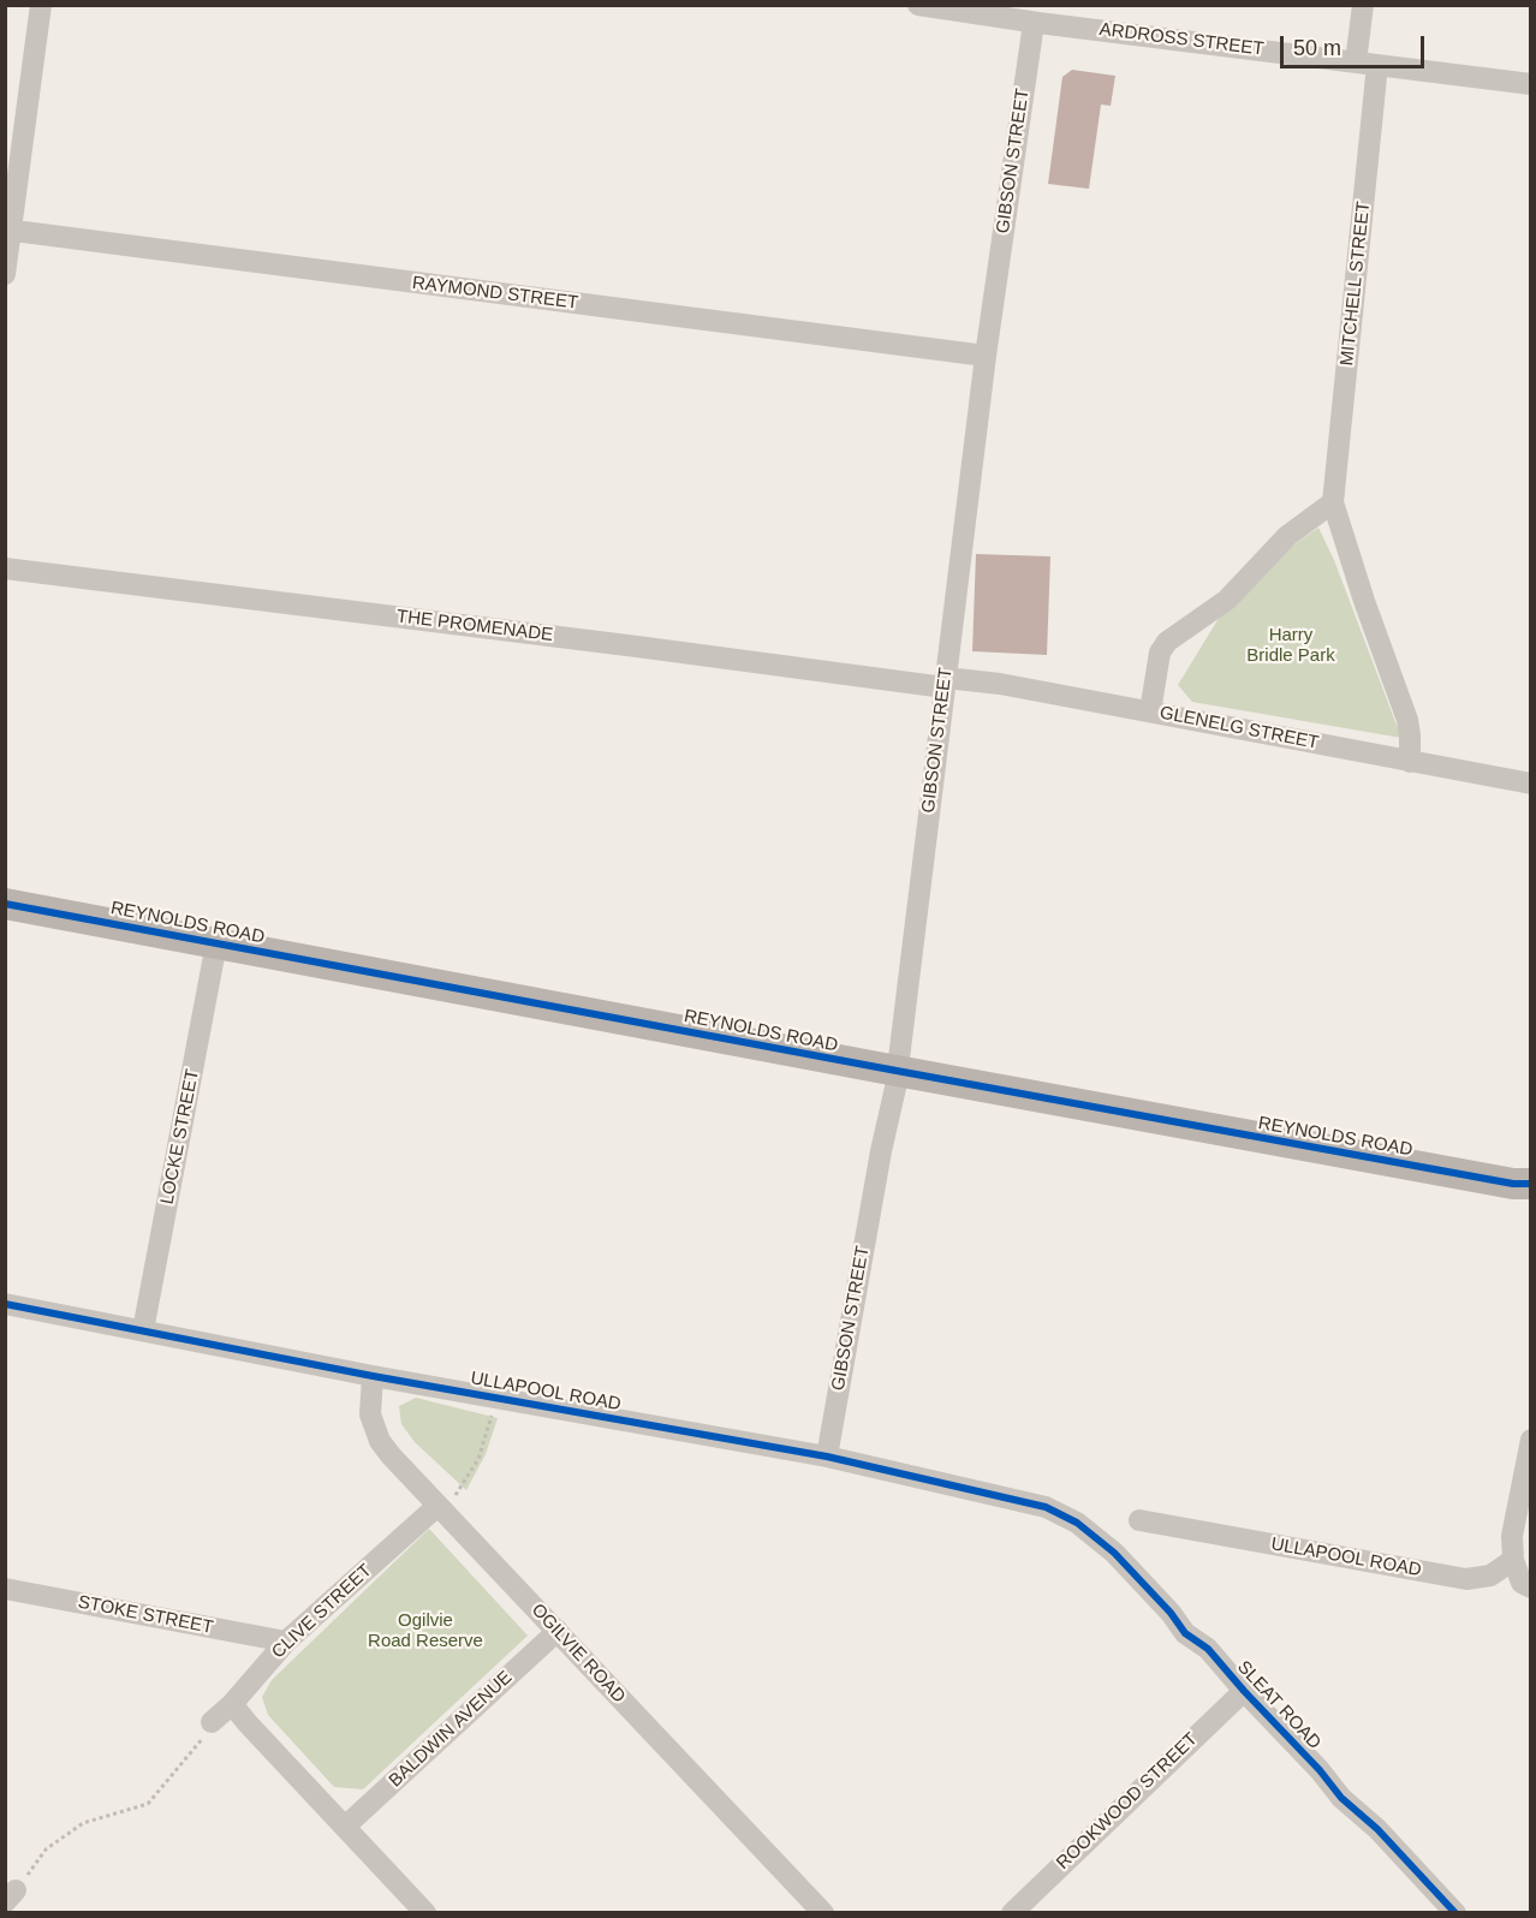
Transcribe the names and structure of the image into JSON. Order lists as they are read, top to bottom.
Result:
{
  "streets": {
    "street": [
      "ARDROSS STREET",
      "GIBSON STREET",
      "MITCHELL STREET",
      "RAYMOND STREET",
      "THE PROMENADE",
      "GLENELG STREET",
      "REYNOLDS ROAD",
      "LOCKE STREET",
      "ULLAPOOL ROAD",
      "CLIVE STREET",
      "STOKE STREET",
      "OGILVIE ROAD",
      "SLEAT ROAD",
      "BALDWIN AVENUE",
      "ROOKWOOD STREET"
    ]
  },
  "crossings": [
    ["ARDROSS STREET", "GIBSON STREET"],
    ["ARDROSS STREET", "MITCHELL STREET"],
    ["GIBSON STREET", "RAYMOND STREET"],
    ["GIBSON STREET", "THE PROMENADE"],
    ["GIBSON STREET", "GLENELG STREET"],
    ["GIBSON STREET", "REYNOLDS ROAD"],
    ["GIBSON STREET", "ULLAPOOL ROAD"],
    ["THE PROMENADE", "GLENELG STREET"],
    ["REYNOLDS ROAD", "LOCKE STREET"],
    ["LOCKE STREET", "ULLAPOOL ROAD"],
    ["ULLAPOOL ROAD", "OGILVIE ROAD"],
    ["ULLAPOOL ROAD", "SLEAT ROAD"],
    ["CLIVE STREET", "STOKE STREET"],
    ["CLIVE STREET", "OGILVIE ROAD"],
    ["OGILVIE ROAD", "BALDWIN AVENUE"],
    ["SLEAT ROAD", "ROOKWOOD STREET"]
  ],
  "parks": ["Harry Bridle Park", "Ogilvie Road Reserve"],
  "scale_bar": "50 m"
}
